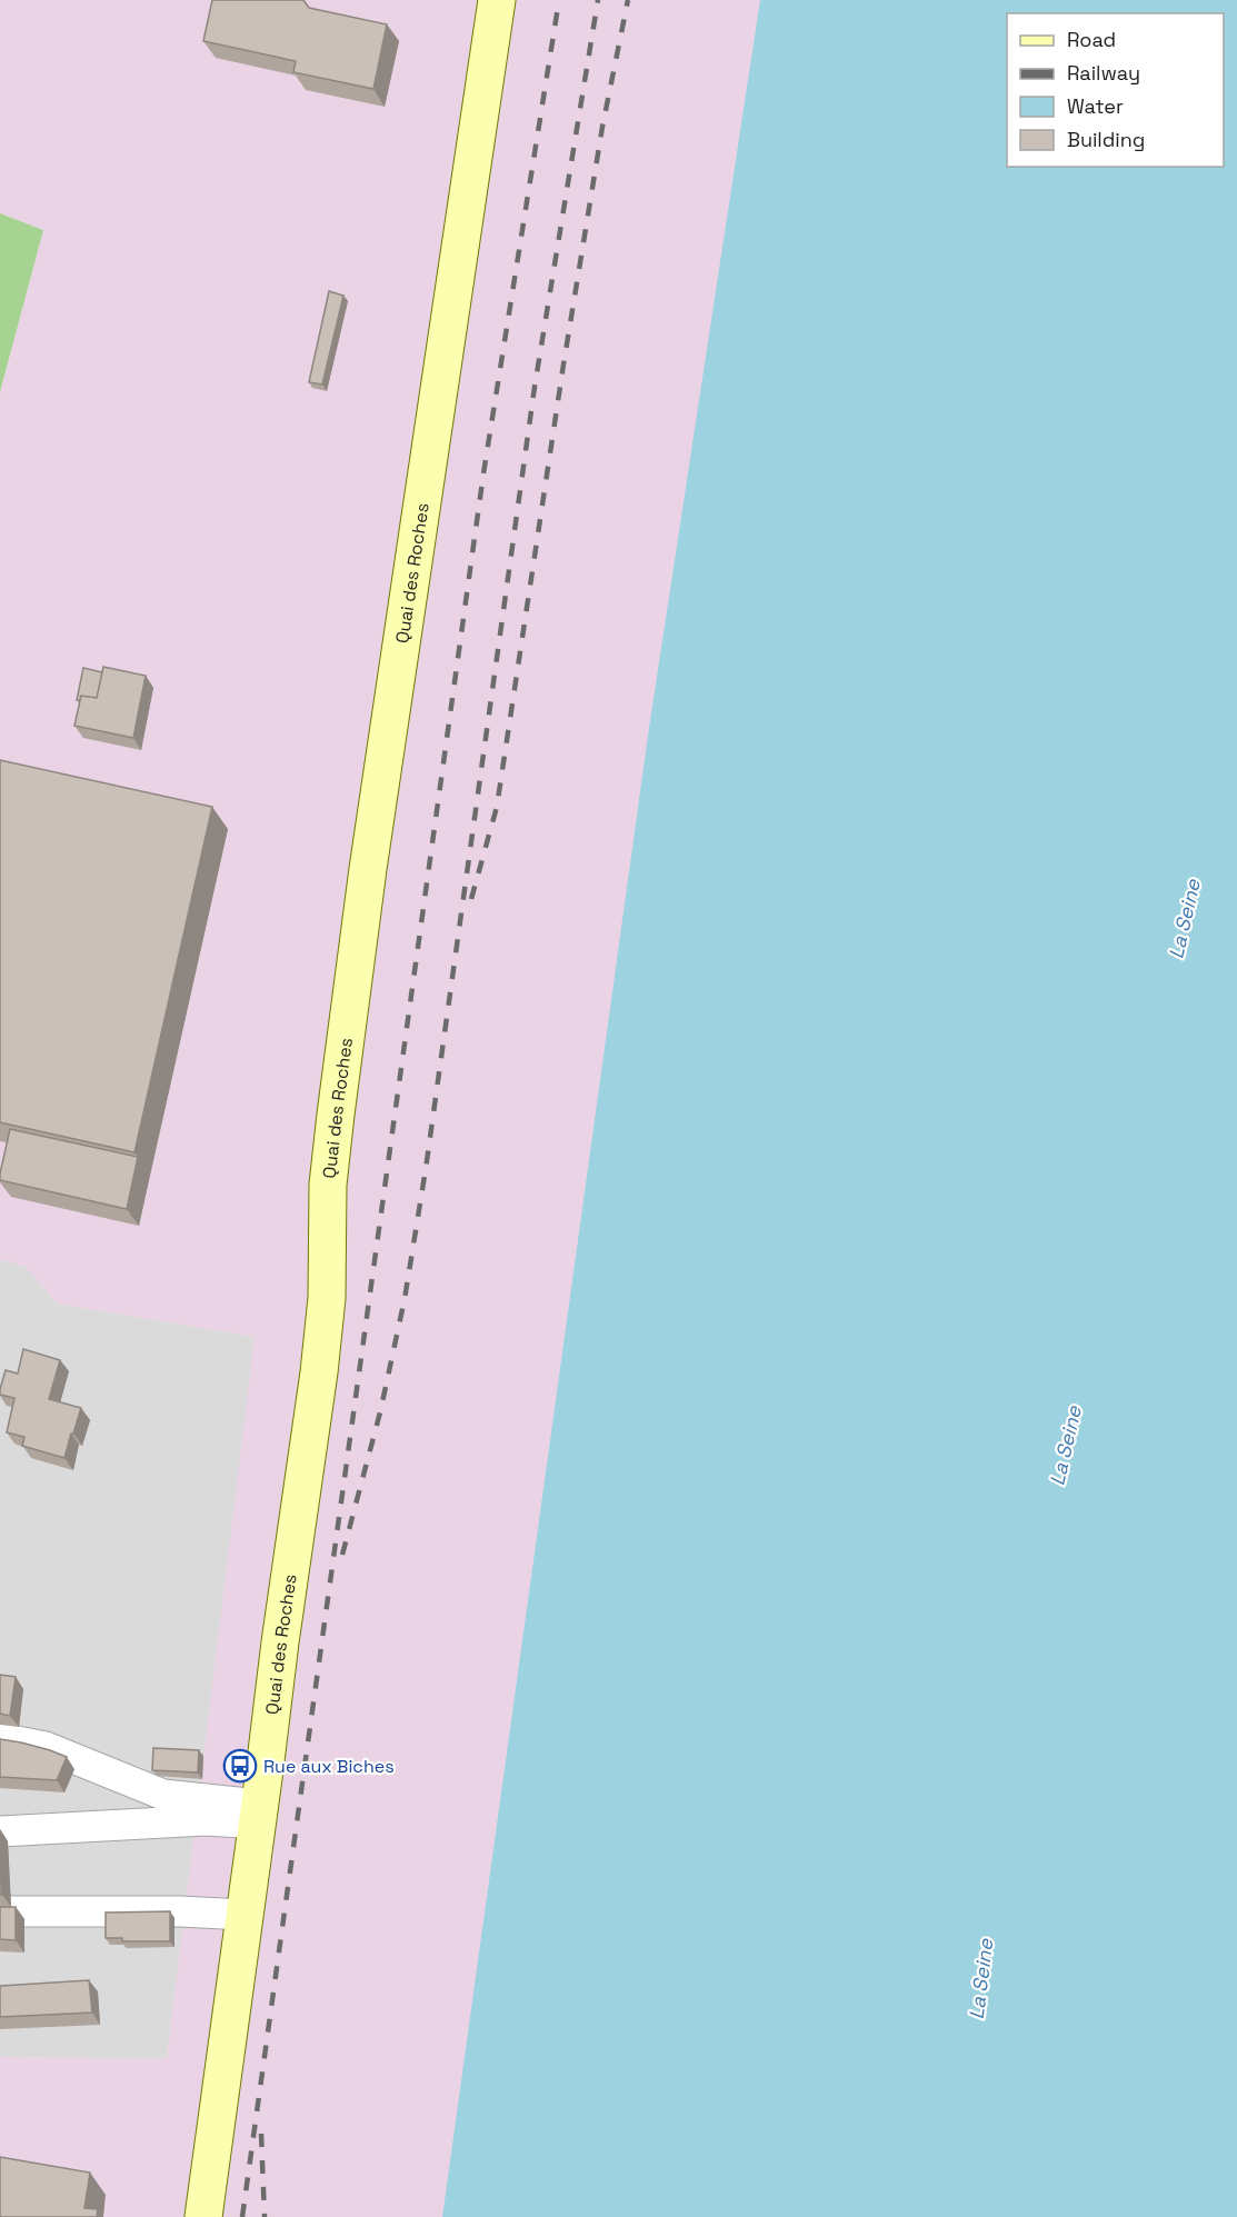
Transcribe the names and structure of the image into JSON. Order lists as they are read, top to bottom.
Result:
{
  "streets": {
    "main road": ["Quai des Roches"]
  },
  "water": ["La Seine"],
  "places": {
    "bus stop": ["Rue aux Biches"]
  },
  "legend": [
    "Road",
    "Railway",
    "Water",
    "Building"
  ]
}
